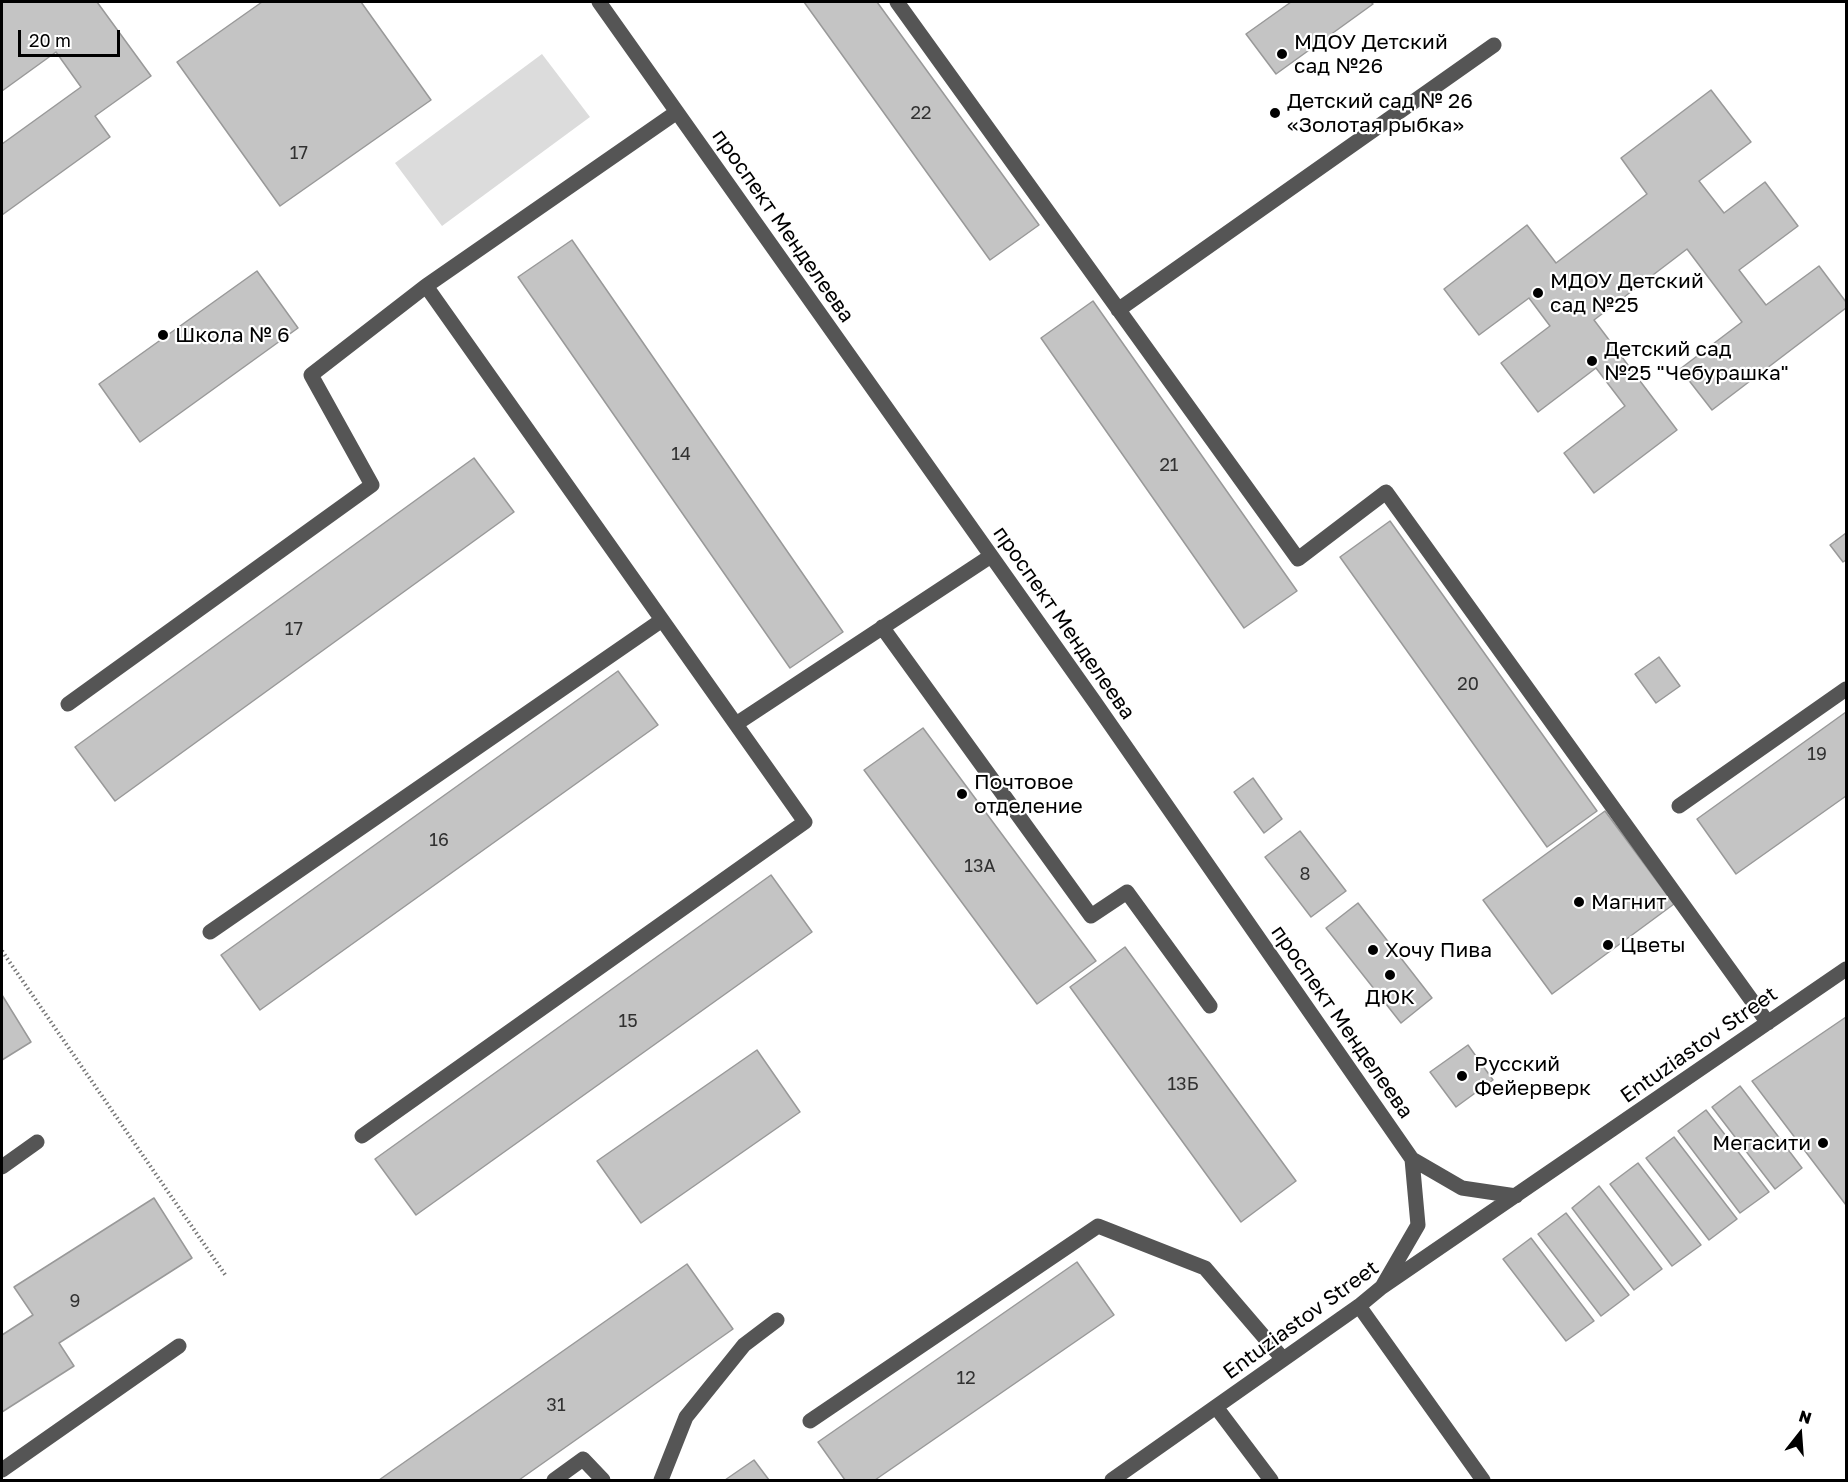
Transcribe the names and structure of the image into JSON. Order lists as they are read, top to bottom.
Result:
{
  "streets": {
    "street": ["проспект Менделеева", "Entuziastov Street"]
  },
  "crossings": [
    ["проспект Менделеева", "Entuziastov Street"]
  ],
  "places": [
    "МДОУ Детский сад №26",
    "Детский сад № 26 «Золотая рыбка»",
    "МДОУ Детский сад №25",
    "Школа № 6",
    "Детский сад №25 \"Чебурашка\"",
    "Почтовое отделение",
    "Магнит",
    "Цветы",
    "Хочу Пива",
    "ДЮК",
    "Русский Фейерверк",
    "Мегасити"
  ],
  "house_numbers": [
    "22",
    "17",
    "14",
    "21",
    "17",
    "20",
    "19",
    "16",
    "13А",
    "8",
    "15",
    "13Б",
    "9",
    "12",
    "31"
  ],
  "scale_bar": "20 m",
  "north": "top"
}
